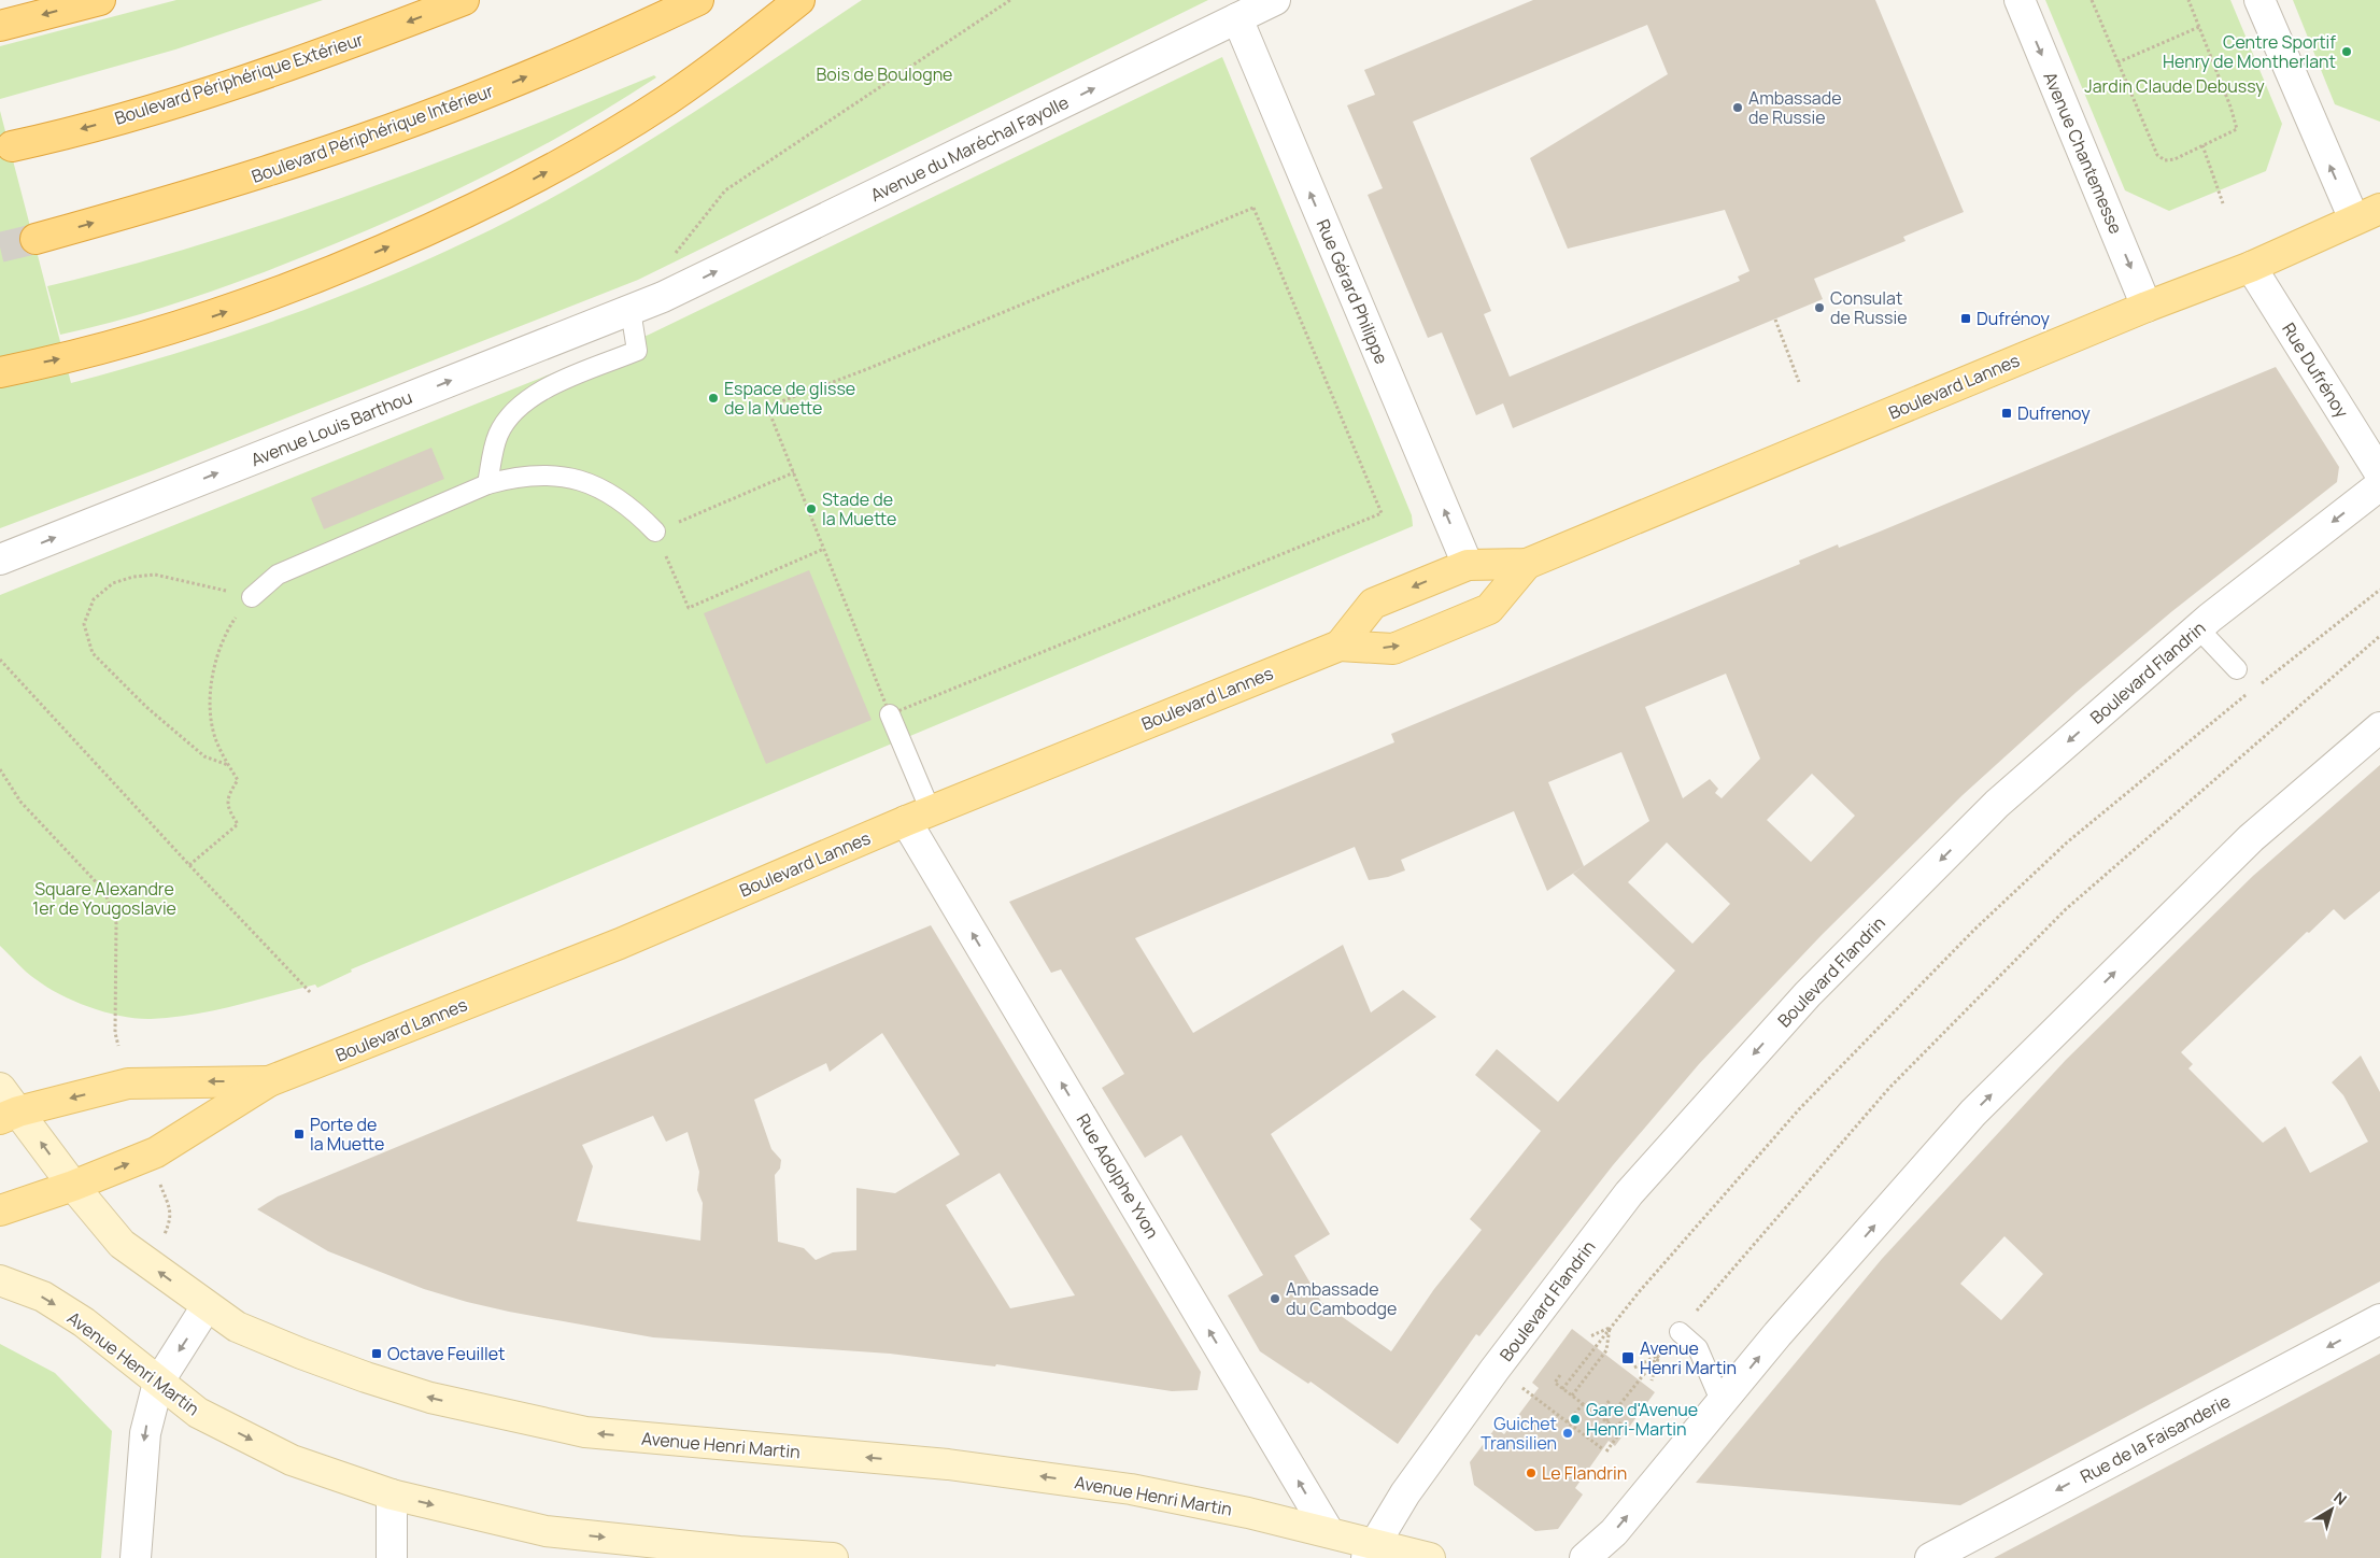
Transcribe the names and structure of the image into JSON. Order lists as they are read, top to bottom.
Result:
{
  "streets": {
    "highway": ["Boulevard Périphérique Extérieur", "Boulevard Périphérique Intérieur"],
    "main road": ["Boulevard Lannes", "Avenue Henri Martin"],
    "street": [
      "Avenue du Maréchal Fayolle",
      "Avenue Chantemesse",
      "Rue Gérard Philippe",
      "Rue Dufrénoy",
      "Avenue Louis Barthou",
      "Boulevard Flandrin",
      "Rue Adolphe Yvon",
      "Rue de la Faisanderie"
    ]
  },
  "crossings": [
    ["Avenue du Maréchal Fayolle", "Rue Gérard Philippe"],
    ["Avenue du Maréchal Fayolle", "Avenue Louis Barthou"],
    ["Avenue Chantemesse", "Boulevard Lannes"],
    ["Rue Gérard Philippe", "Boulevard Lannes"],
    ["Rue Dufrénoy", "Boulevard Lannes"],
    ["Boulevard Lannes", "Rue Adolphe Yvon"],
    ["Boulevard Lannes", "Avenue Henri Martin"],
    ["Boulevard Flandrin", "Avenue Henri Martin"],
    ["Rue Adolphe Yvon", "Avenue Henri Martin"]
  ],
  "one_way": [
    "Avenue du Maréchal Fayolle",
    "Rue Gérard Philippe",
    "Avenue Louis Barthou",
    "Rue Adolphe Yvon",
    "Rue de la Faisanderie"
  ],
  "parks": ["Bois de Boulogne", "Jardin Claude Debussy", "Square Alexandre 1er de Yougoslavie"],
  "places": {
    "other": [
      "Centre Sportif Henry de Montherlant",
      "Ambassade de Russie",
      "Consulat de Russie",
      "Espace de glisse de la Muette",
      "Stade de la Muette",
      "Ambassade du Cambodge",
      "Gare d'Avenue Henri-Martin",
      "Guichet Transilien",
      "Le Flandrin"
    ],
    "transit": [
      "Dufrénoy",
      "Dufrenoy",
      "Porte de la Muette",
      "Octave Feuillet",
      "Avenue Henri Martin"
    ]
  },
  "north": "top right"
}
